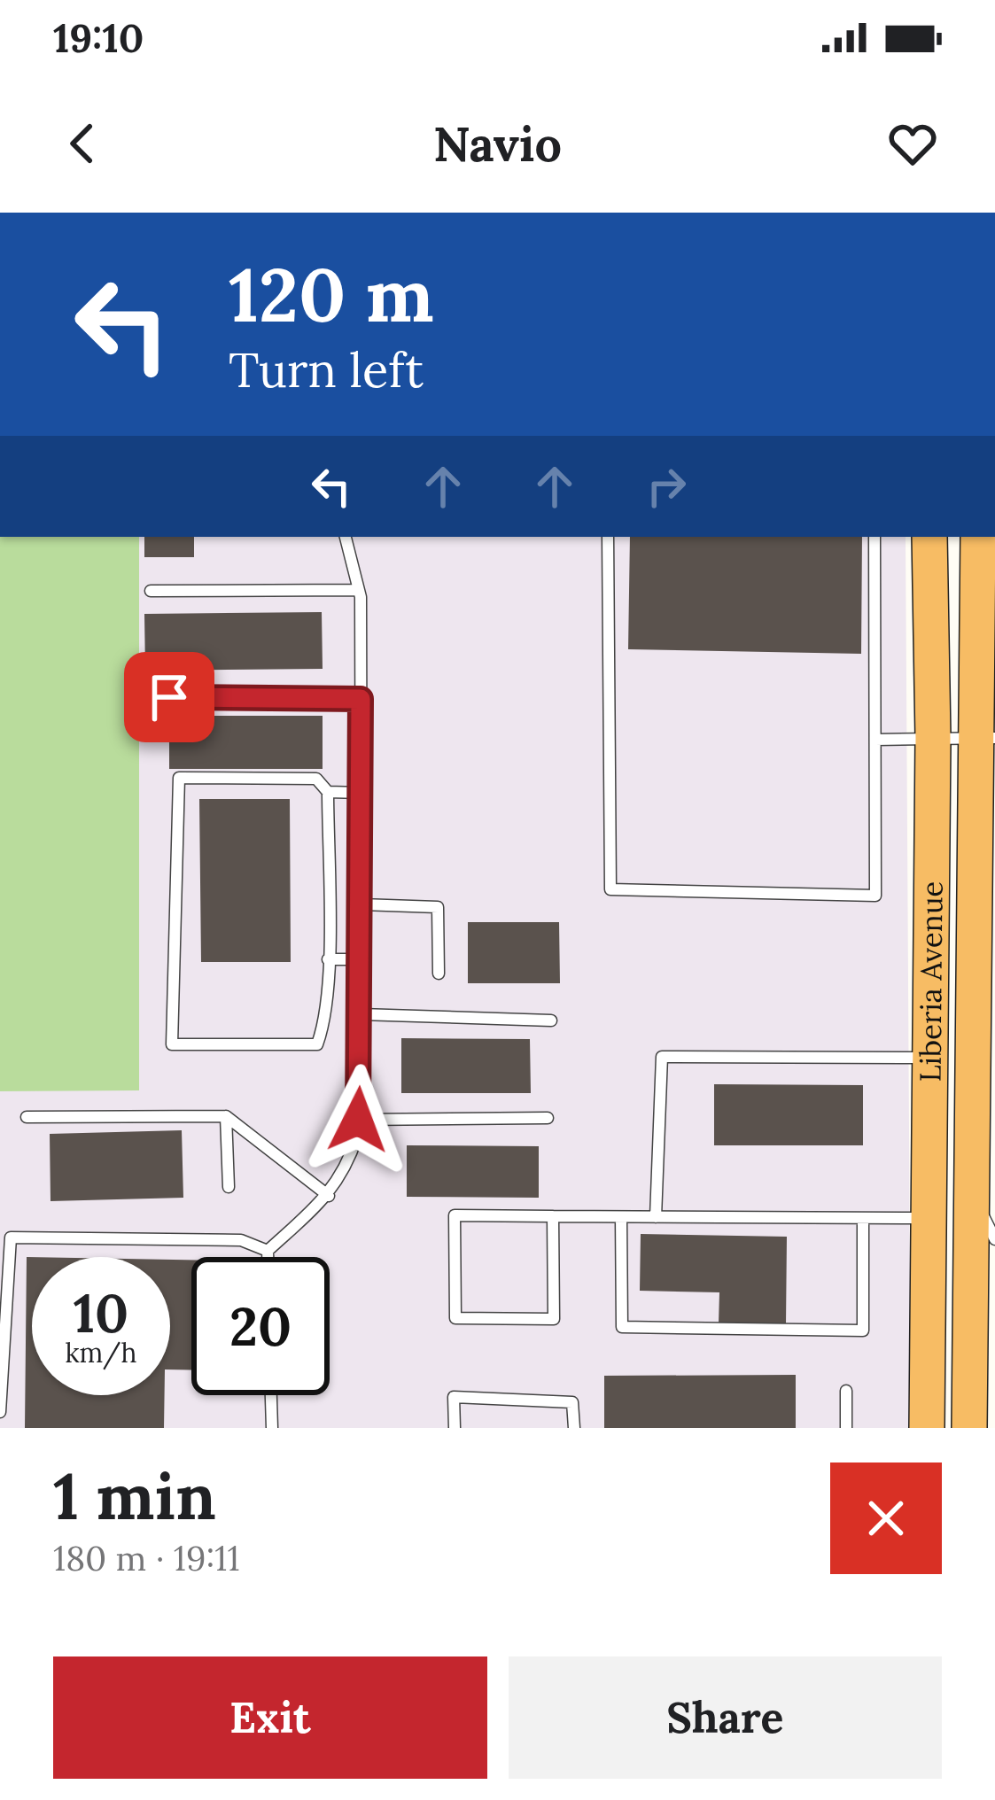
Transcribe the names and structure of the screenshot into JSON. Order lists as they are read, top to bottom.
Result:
{
  "streets": {
    "highway": ["Liberia Avenue"]
  },
  "page": {
    "status": "19:10",
    "header": "Navio",
    "turn": ["120 m", "Turn left"],
    "speed": "10 km/h",
    "limit": "20",
    "heading": ["1 min", "180 m · 19:11"],
    "buttons": ["Exit", "Share"]
  }
}
